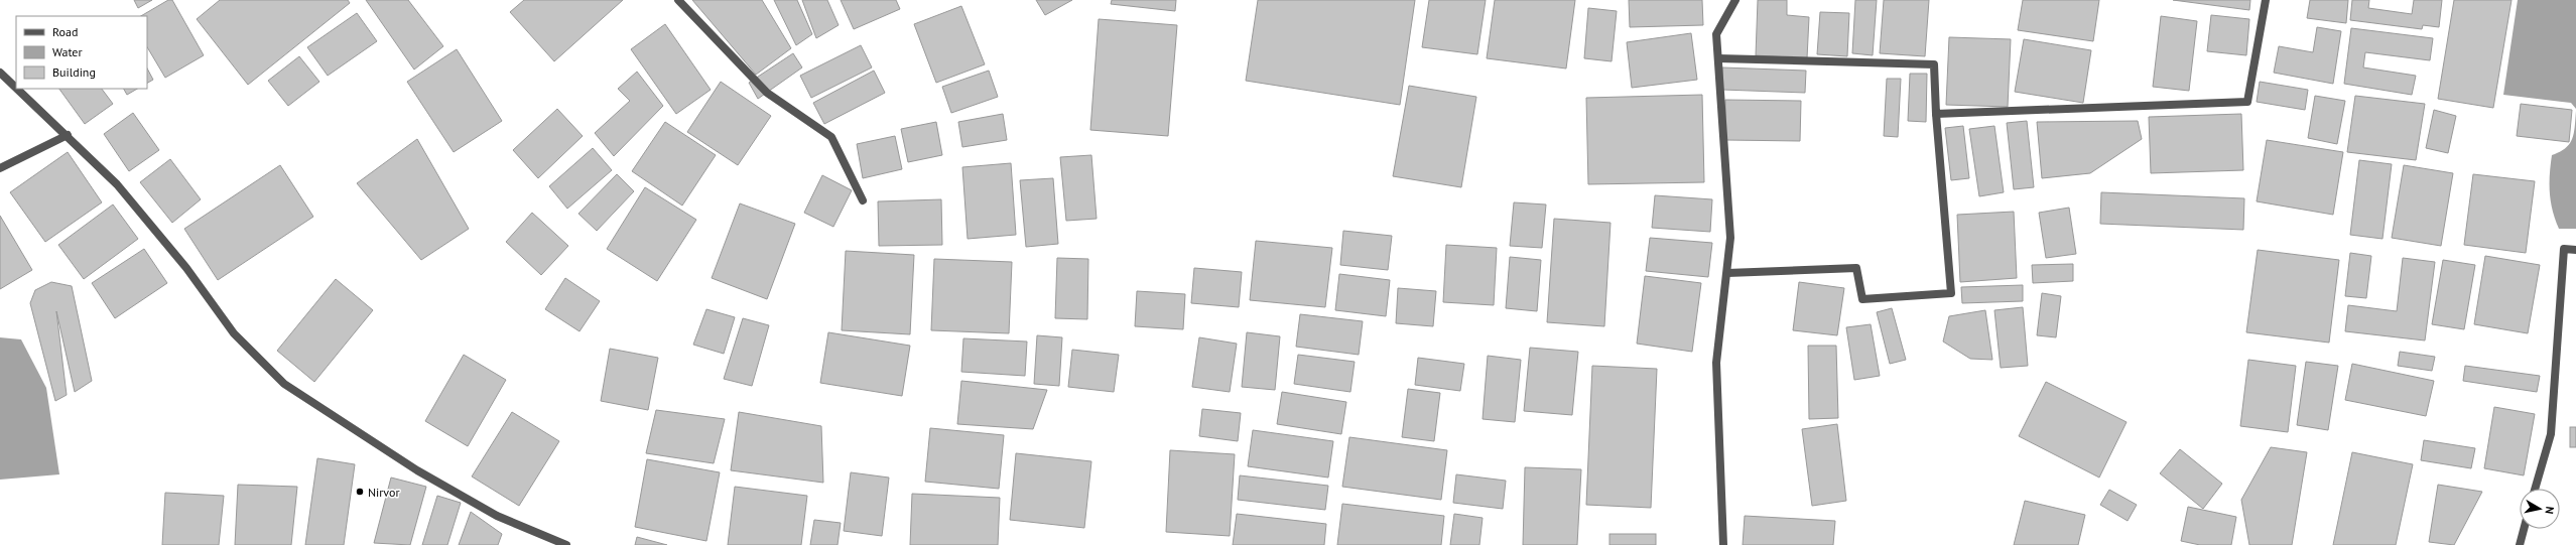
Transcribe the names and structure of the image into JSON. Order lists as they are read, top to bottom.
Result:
{
  "places": ["Nirvor"],
  "legend": ["Road", "Water", "Building"],
  "north": "right"
}
